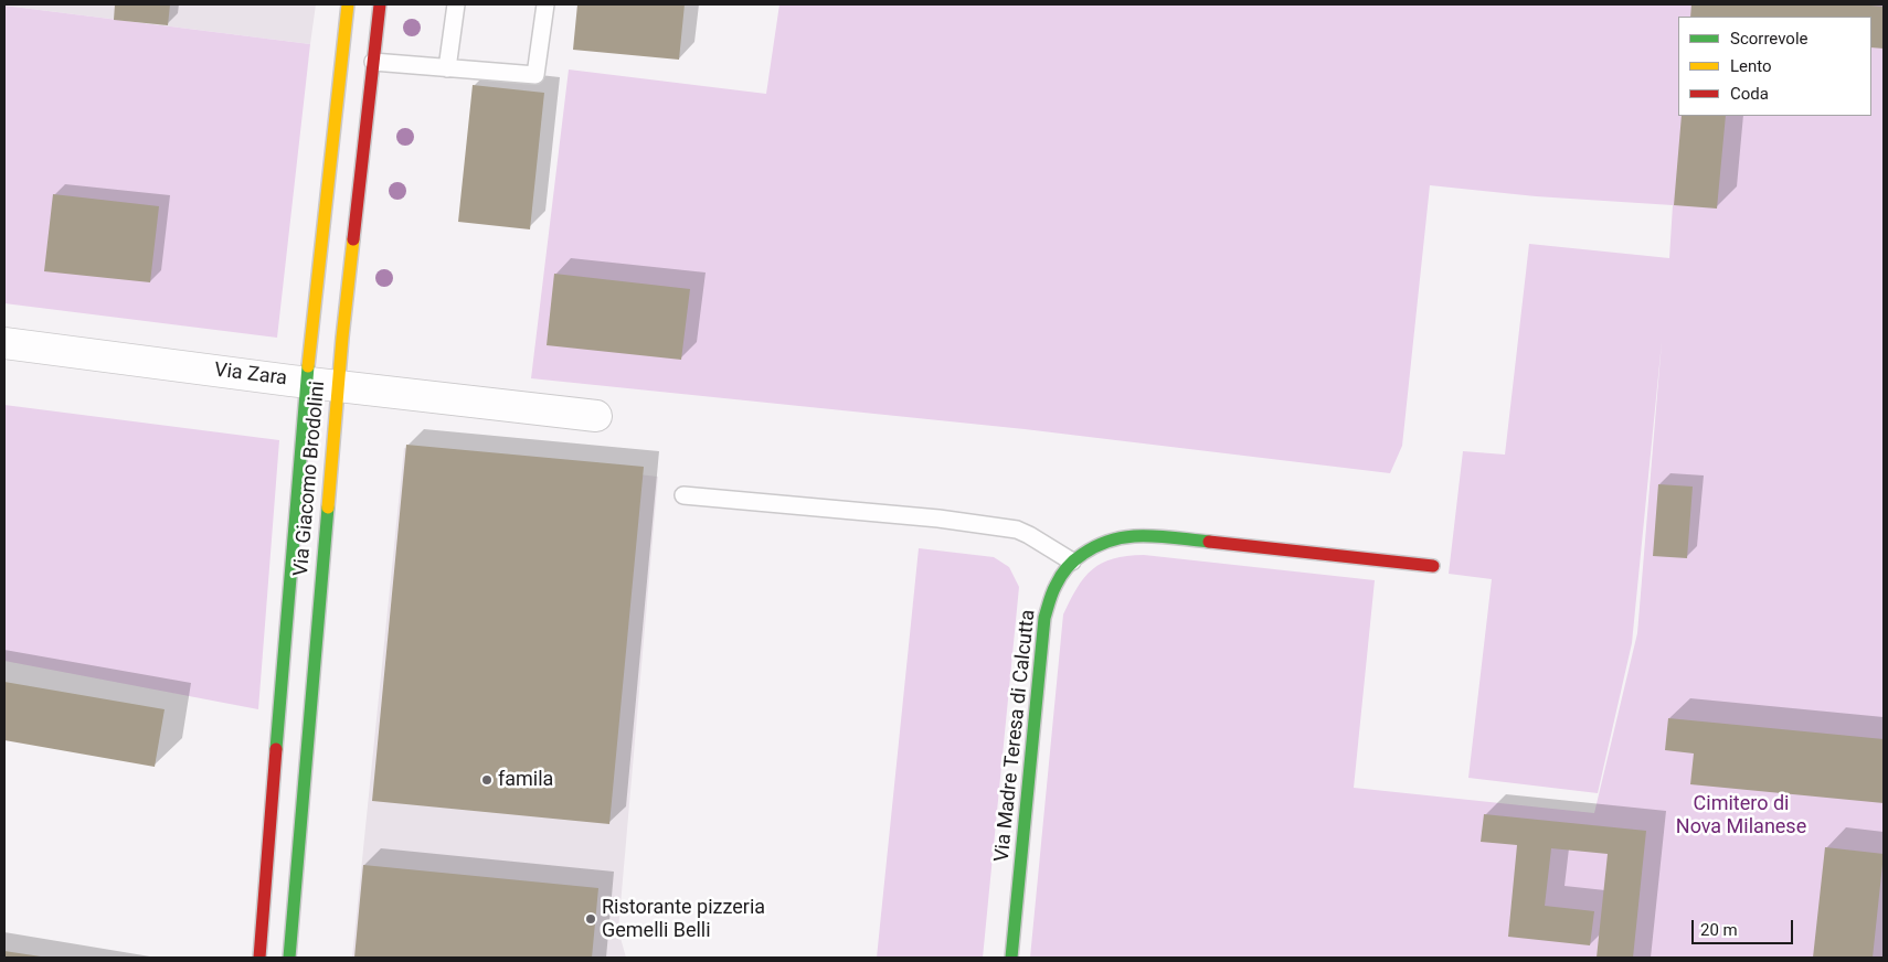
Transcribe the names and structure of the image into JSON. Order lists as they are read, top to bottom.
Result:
{
  "streets": {
    "main road": ["Via Giacomo Brodolini", "Via Madre Teresa di Calcutta"],
    "street": ["Via Zara"]
  },
  "crossings": [
    ["Via Zara", "Via Giacomo Brodolini"]
  ],
  "parks": ["Cimitero di Nova Milanese"],
  "places": ["famila", "Ristorante pizzeria Gemelli Belli"],
  "legend": ["Scorrevole", "Lento", "Coda"],
  "scale_bar": "20 m"
}
